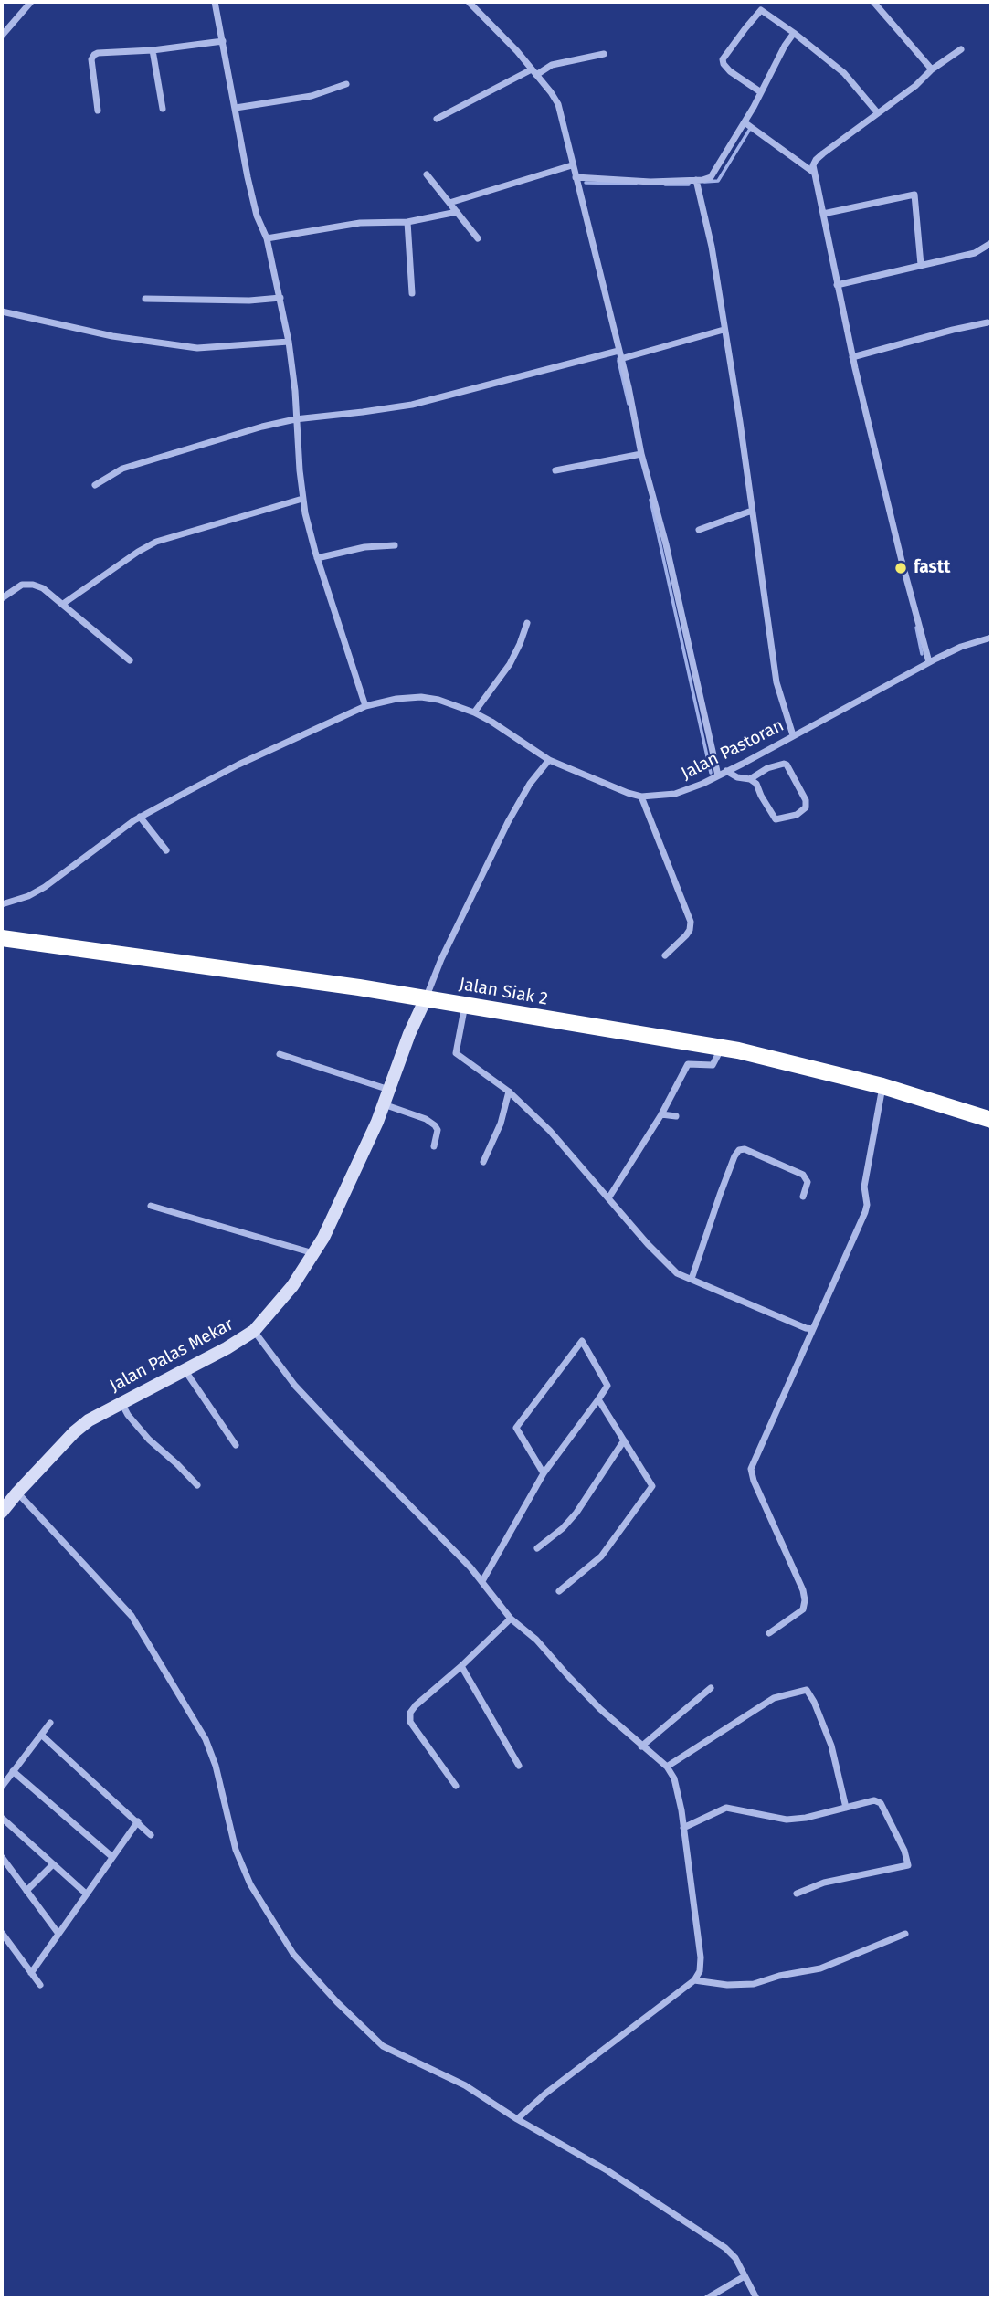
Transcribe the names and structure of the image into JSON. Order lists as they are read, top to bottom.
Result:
{
  "streets": {
    "highway": ["Jalan Siak 2"],
    "main road": ["Jalan Palas Mekar"],
    "street": ["Jalan Pastoran"]
  },
  "crossings": [
    ["Jalan Siak 2", "Jalan Palas Mekar"]
  ],
  "places": ["fastt"]
}
